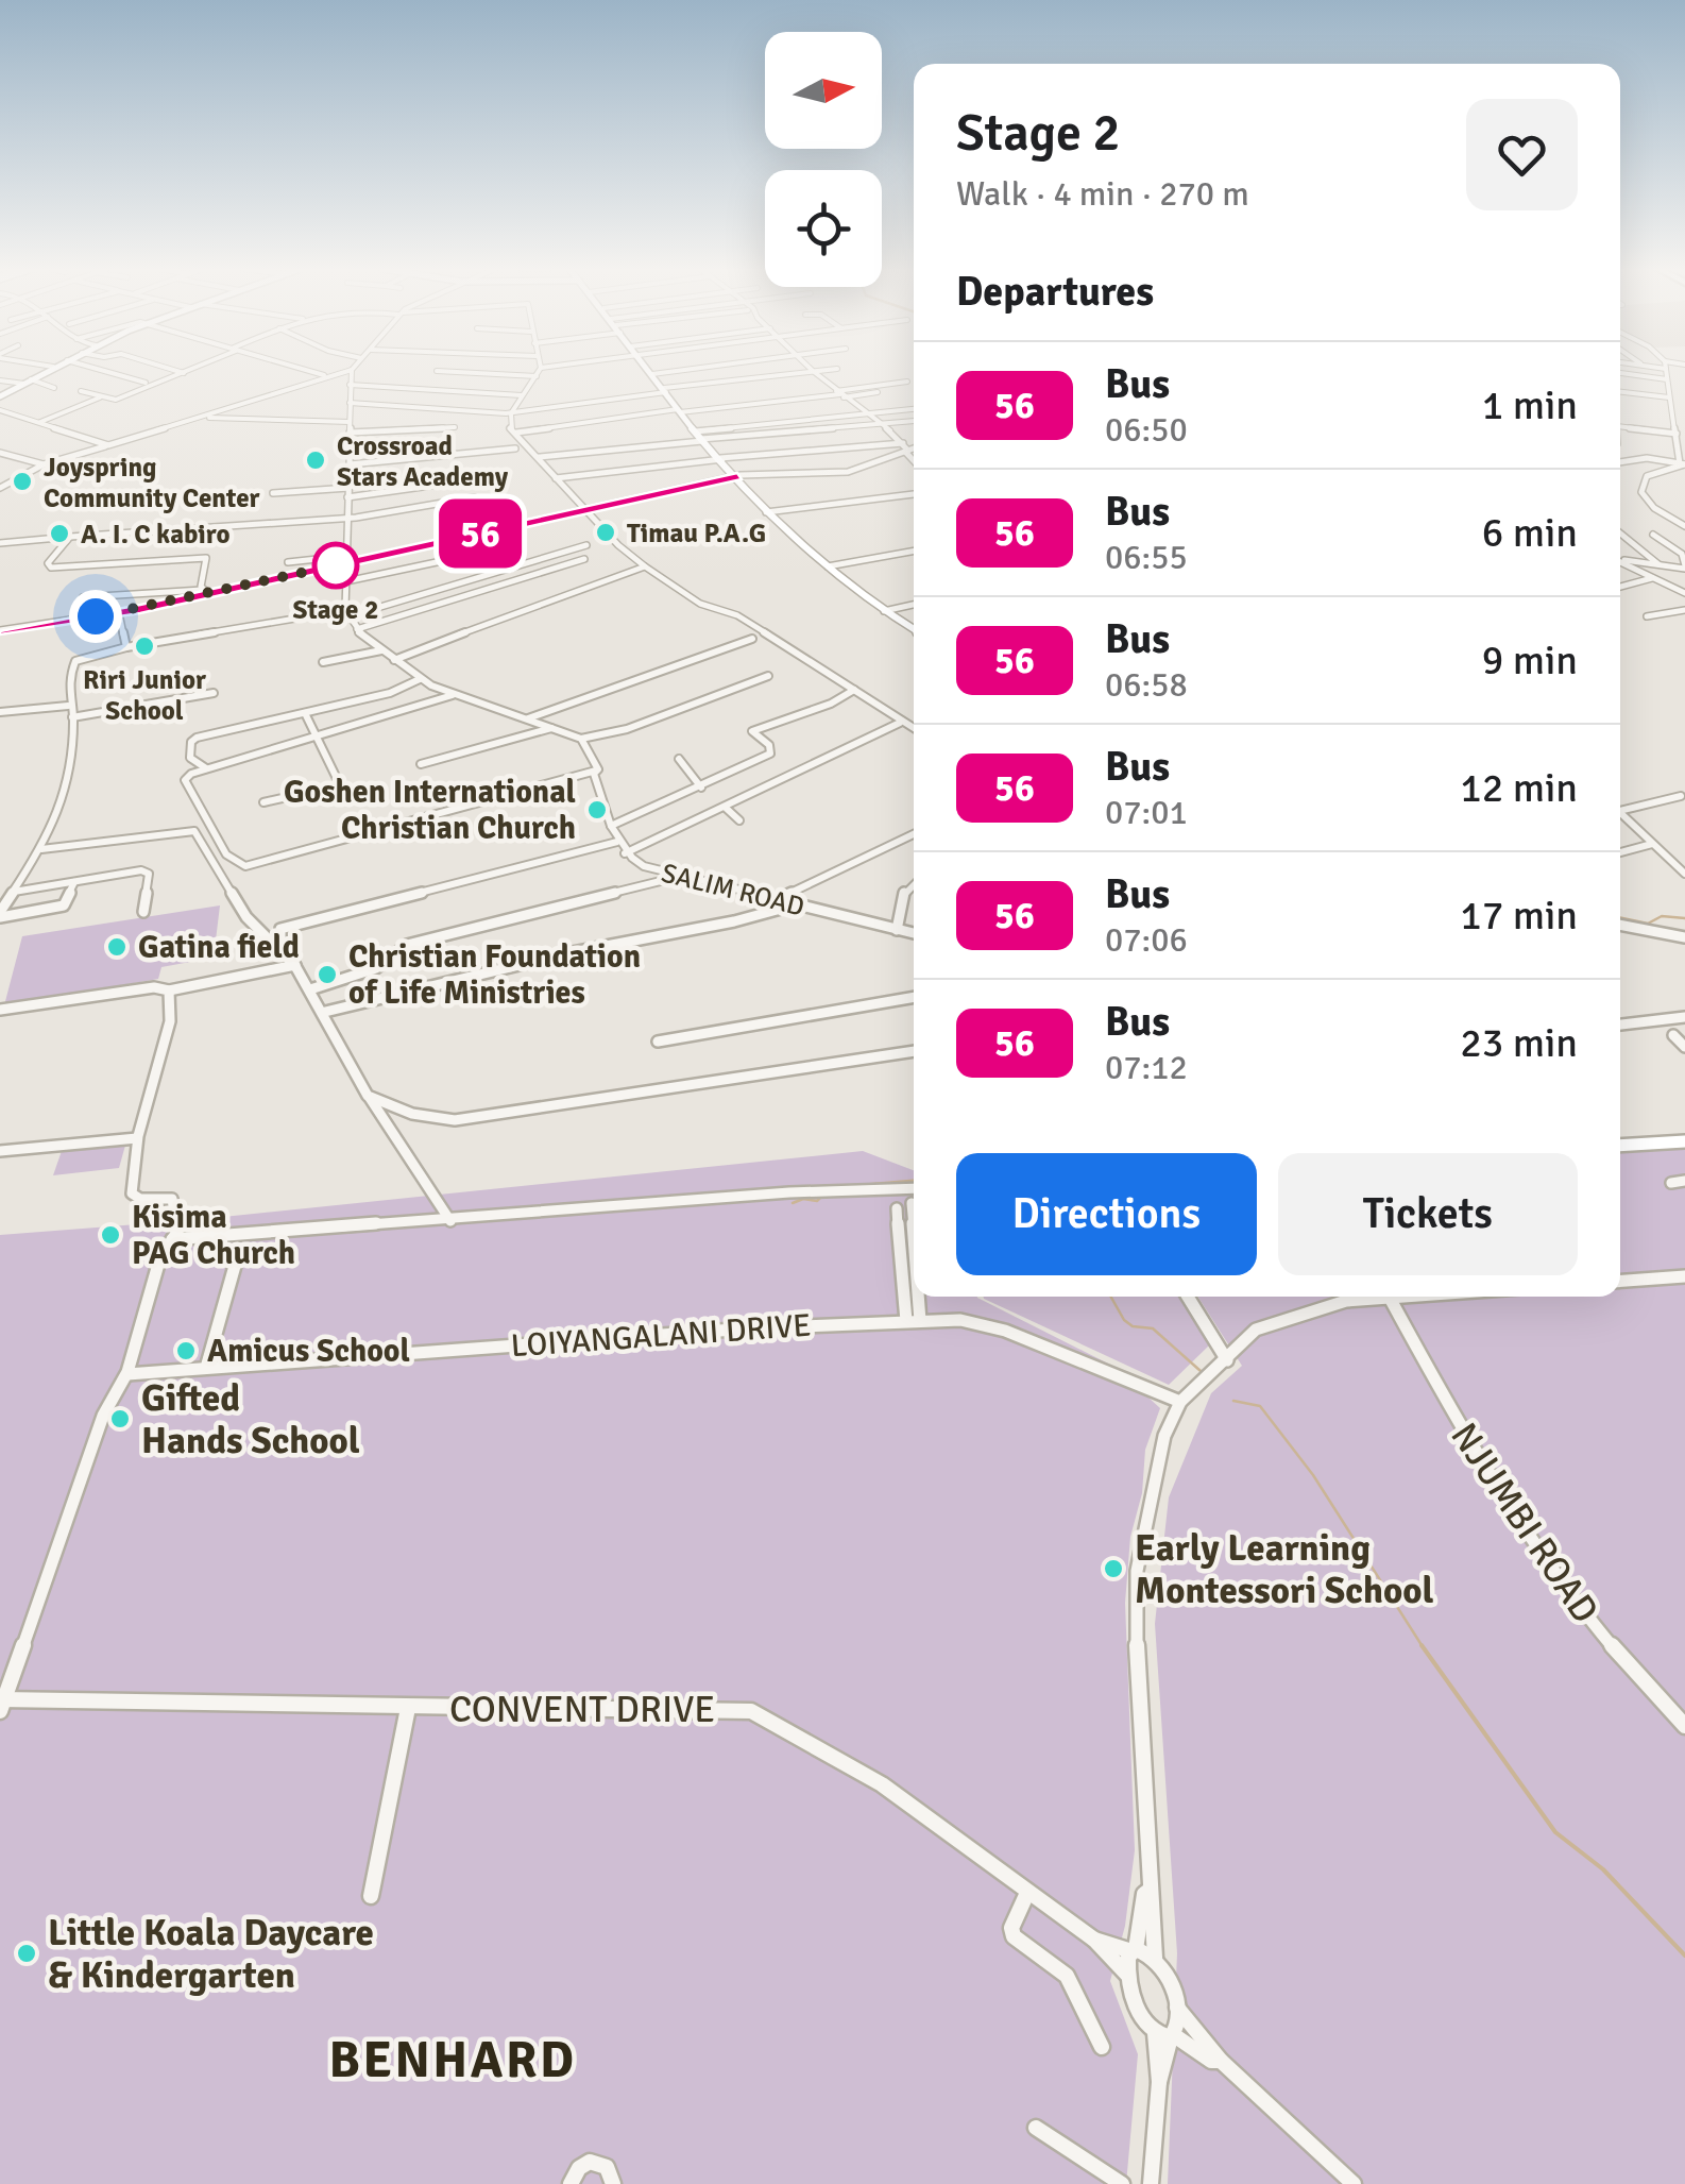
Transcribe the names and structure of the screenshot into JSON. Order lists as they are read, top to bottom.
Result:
{
  "streets": {
    "street": [
      "SALIM ROAD",
      "LOIYANGALANI DRIVE",
      "NJUMBI ROAD",
      "CONVENT DRIVE"
    ]
  },
  "districts": ["BENHARD"],
  "places": [
    "Crossroad Stars Academy",
    "Joyspring Community Center",
    "Timau P.A.G",
    "A. I. C kabiro",
    "Stage 2",
    "Riri Junior School",
    "Goshen International Christian Church",
    "Gatina field",
    "Christian Foundation of Life Ministries",
    "Kisima PAG Church",
    "Amicus School",
    "Gifted Hands School",
    "Early Learning Montessori School",
    "Little Koala Daycare & Kindergarten"
  ],
  "lines": ["bus line 56"],
  "north": "right",
  "page": {
    "on_map": "56",
    "heading": [
      ["Stage 2", "Walk · 4 min · 270 m"],
      "Departures"
    ],
    "list": [
      {
        "mark": "56",
        "name": "Bus",
        "note": "06:50",
        "value": "1 min"
      },
      {
        "mark": "56",
        "name": "Bus",
        "note": "06:55",
        "value": "6 min"
      },
      {
        "mark": "56",
        "name": "Bus",
        "note": "06:58",
        "value": "9 min"
      },
      {
        "mark": "56",
        "name": "Bus",
        "note": "07:01",
        "value": "12 min"
      },
      {
        "mark": "56",
        "name": "Bus",
        "note": "07:06",
        "value": "17 min"
      },
      {
        "mark": "56",
        "name": "Bus",
        "note": "07:12",
        "value": "23 min"
      }
    ],
    "buttons": ["Directions", "Tickets"]
  }
}
